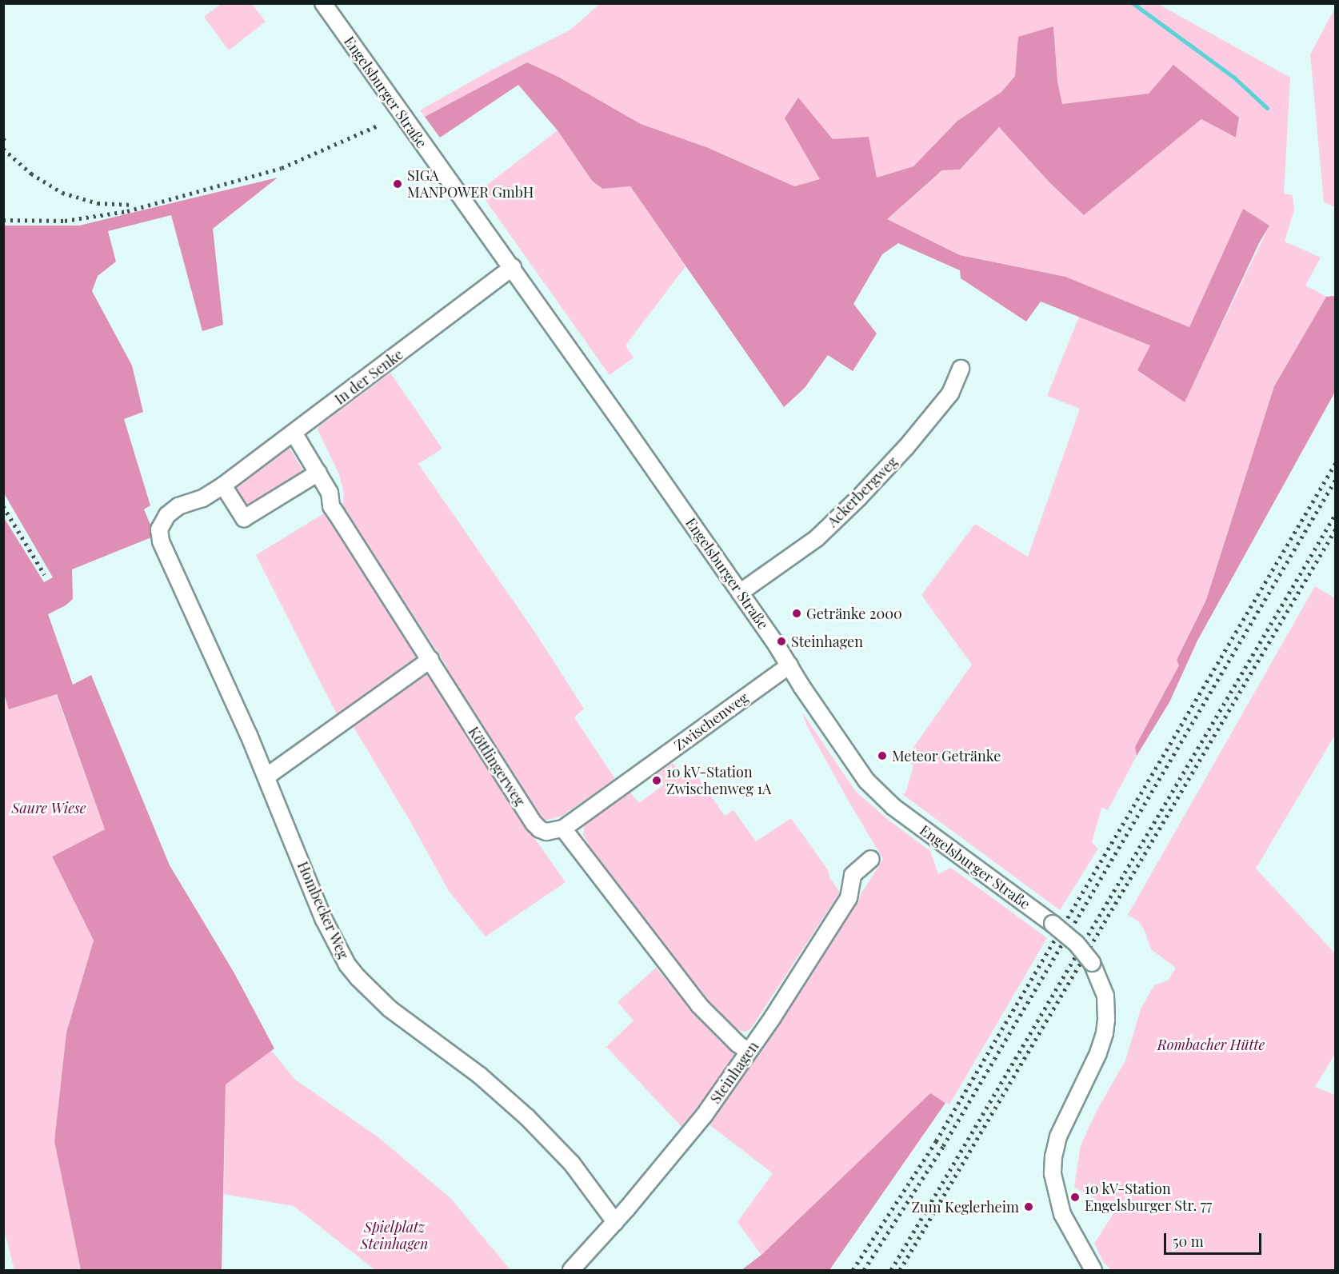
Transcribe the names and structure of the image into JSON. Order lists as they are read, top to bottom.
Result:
{
  "streets": {
    "street": [
      "Engelsburger Straße",
      "In der Senke",
      "Ackerbergweg",
      "Zwischenweg",
      "Köttlingerweg",
      "Hombecker Weg",
      "Steinhagen"
    ]
  },
  "crossings": [
    ["Engelsburger Straße", "In der Senke"],
    ["Engelsburger Straße", "Ackerbergweg"],
    ["Engelsburger Straße", "Zwischenweg"],
    ["In der Senke", "Köttlingerweg"],
    ["In der Senke", "Hombecker Weg"],
    ["Zwischenweg", "Köttlingerweg"],
    ["Hombecker Weg", "Steinhagen"]
  ],
  "parks": ["Saure Wiese", "Rombacher Hütte", "Spielplatz Steinhagen"],
  "places": [
    "SIGA MANPOWER GmbH",
    "Getränke 2000",
    "Steinhagen",
    "Meteor Getränke",
    "10 kV-Station Zwischenweg 1A",
    "10 kV-Station Engelsburger Str. 77",
    "Zum Keglerheim"
  ],
  "scale_bar": "50 m"
}
